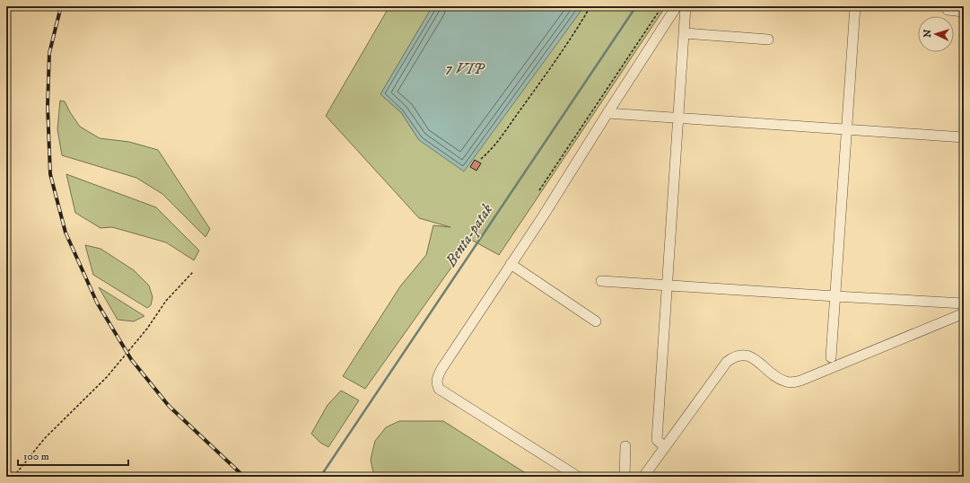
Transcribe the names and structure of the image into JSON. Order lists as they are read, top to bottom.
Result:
{
  "water": ["7 VIP", "Benta-patak"],
  "scale_bar": "100 m",
  "north": "left"
}
